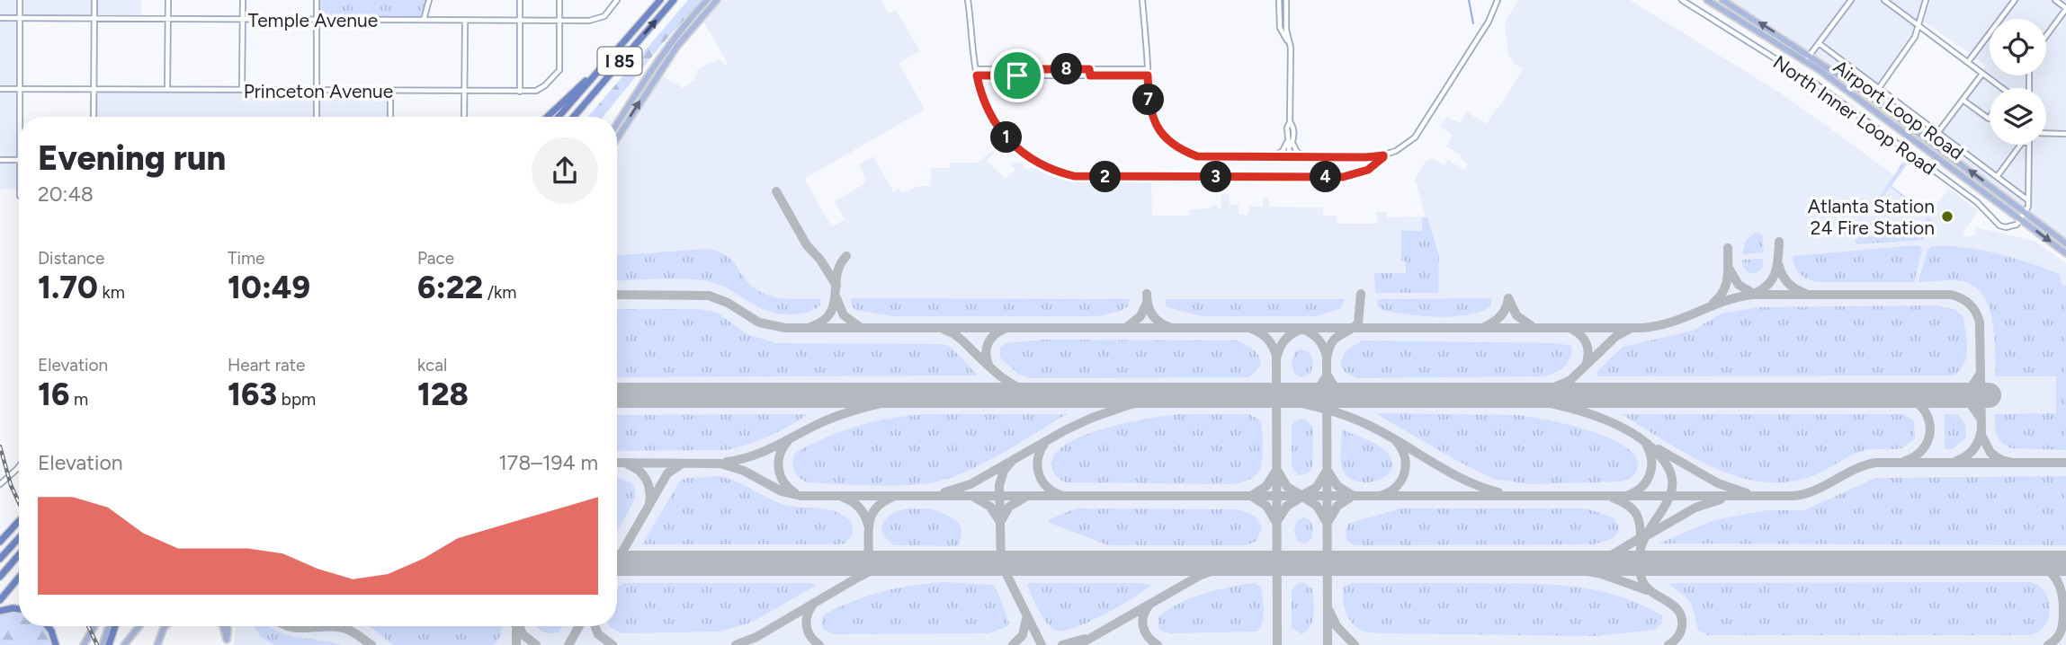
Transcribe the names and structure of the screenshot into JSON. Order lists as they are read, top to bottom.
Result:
{
  "streets": {
    "highway": ["I 85"],
    "main road": ["Airport Loop Road"],
    "street": ["Temple Avenue", "Princeton Avenue", "North Inner Loop Road"]
  },
  "crossings": [
    ["Temple Avenue", "Princeton Avenue"],
    ["Airport Loop Road", "North Inner Loop Road"]
  ],
  "places": ["Atlanta Station 24 Fire Station"],
  "page": {
    "pins": [
      "8",
      "7",
      "1",
      "2",
      "3",
      "4"
    ],
    "heading": ["Evening run", "20:48"],
    "stats": [
      ["Distance", "1.70 km"],
      ["Time", "10:49"],
      ["Pace", "6:22 /km"],
      ["Elevation", "16 m"],
      ["Heart rate", "163 bpm"],
      ["kcal", "128"]
    ],
    "chart": ["Elevation", "178–194 m"]
  }
}
